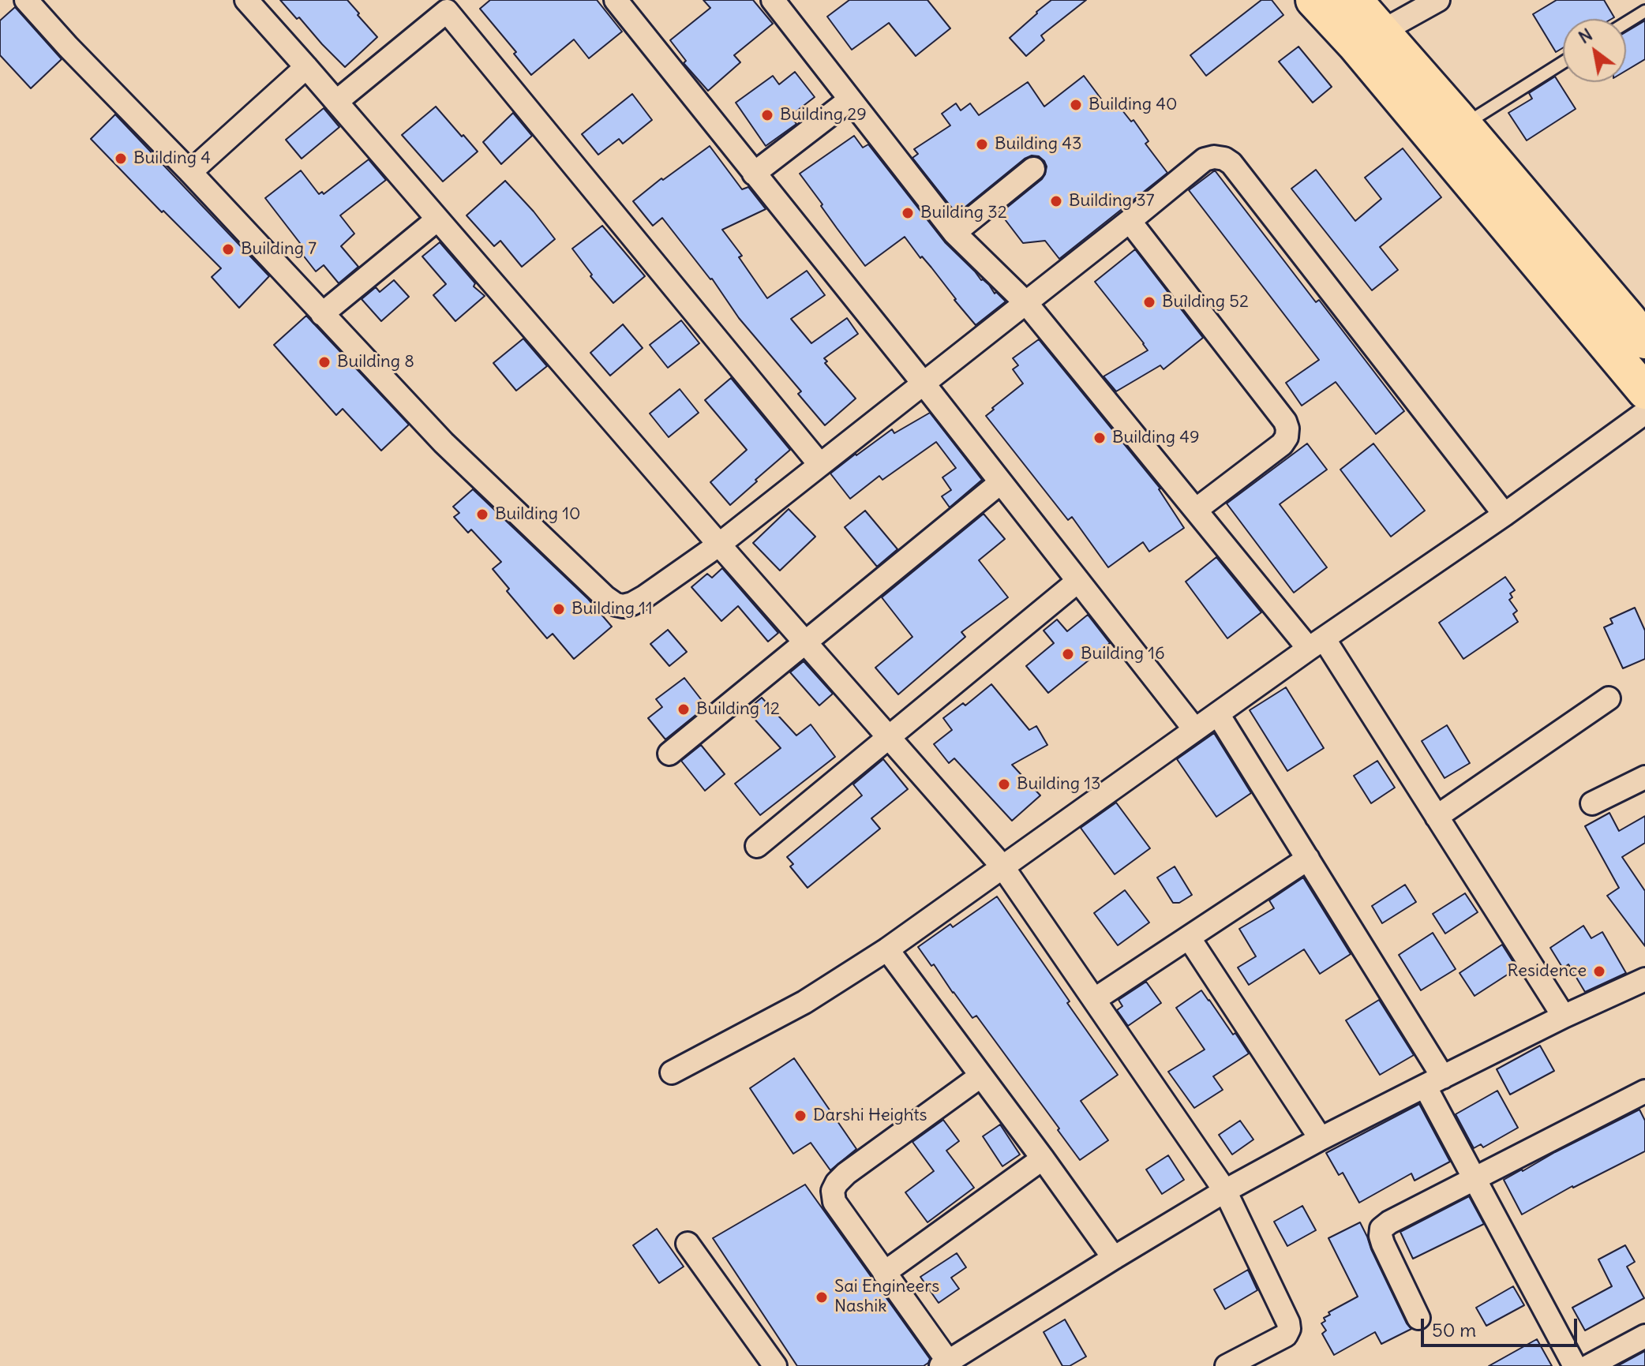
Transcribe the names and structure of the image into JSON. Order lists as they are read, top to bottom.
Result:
{
  "places": [
    "Building 40",
    "Building 29",
    "Building 43",
    "Building 4",
    "Building 37",
    "Building 32",
    "Building 7",
    "Building 52",
    "Building 8",
    "Building 49",
    "Building 10",
    "Building 11",
    "Building 16",
    "Building 12",
    "Building 13",
    "Residence",
    "Darshi Heights",
    "Sai Engineers Nashik"
  ],
  "scale_bar": "50 m",
  "north": "top left"
}
